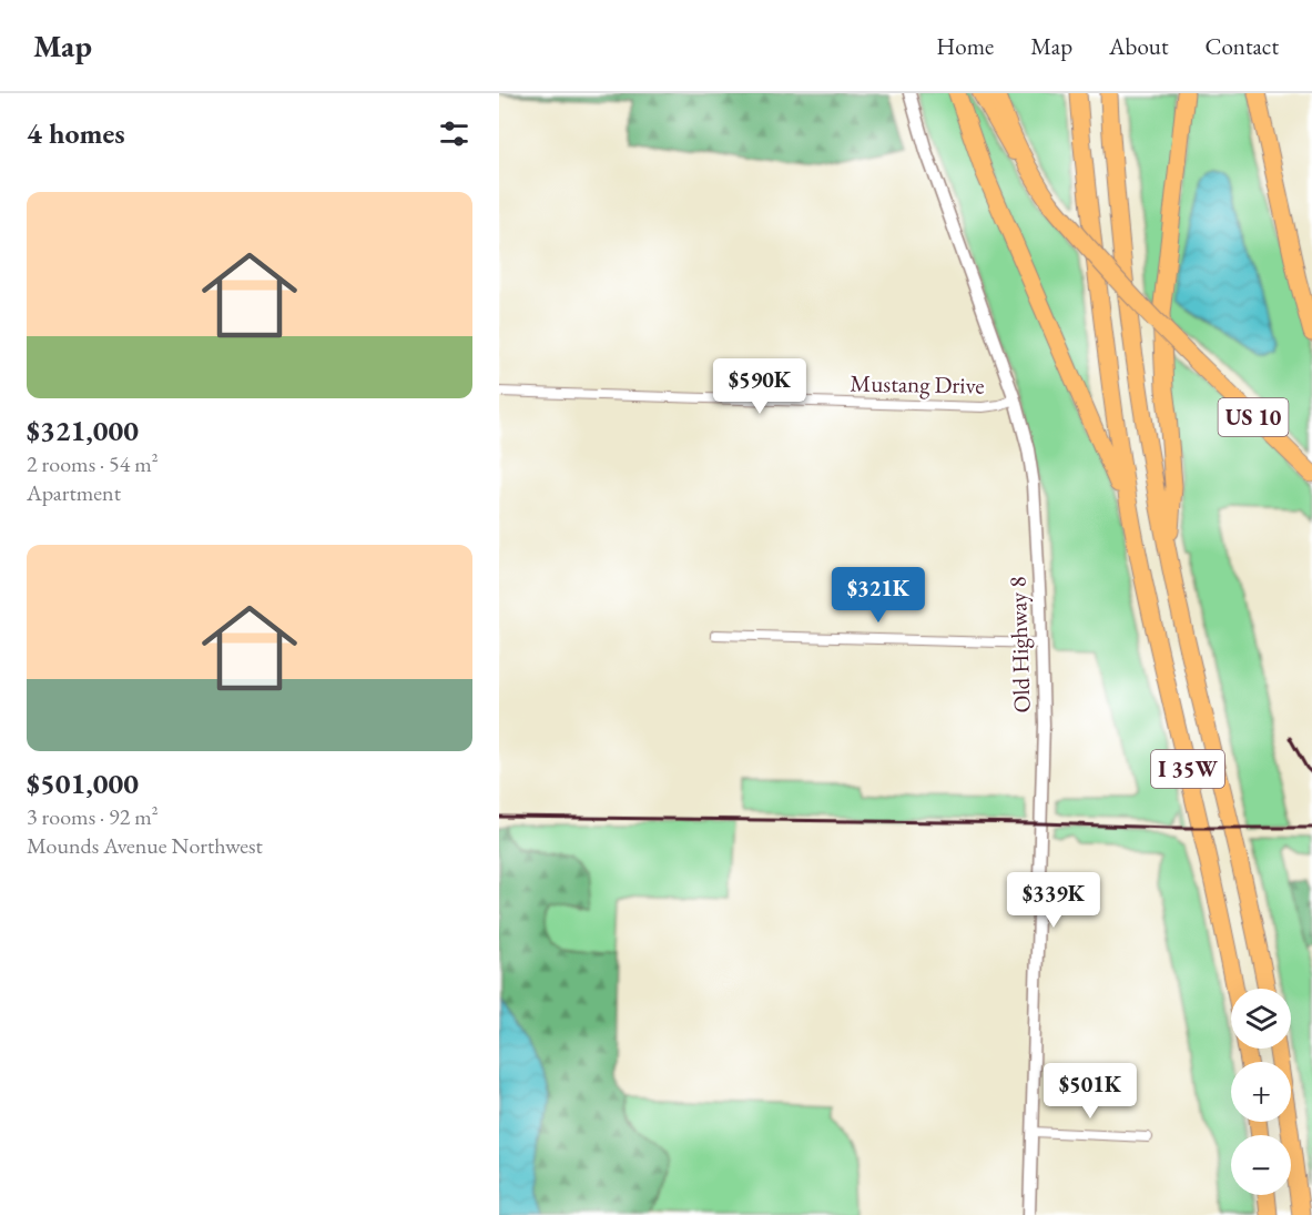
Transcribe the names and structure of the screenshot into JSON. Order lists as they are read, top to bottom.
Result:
{
  "streets": {
    "highway": ["US 10", "I 35W"],
    "street": ["Mustang Drive", "Old Highway 8"]
  },
  "crossings": [
    ["Mustang Drive", "Old Highway 8"]
  ],
  "page": {
    "header": "Map",
    "nav": [
      "Home",
      "Map",
      "About",
      "Contact"
    ],
    "heading": "4 homes",
    "list": [
      {
        "name": "$321,000",
        "note": "2 rooms · 54 m² · Apartment"
      },
      {
        "name": "$501,000",
        "note": "3 rooms · 92 m² · Mounds Avenue Northwest"
      }
    ],
    "price": [
      "$590K",
      "$321K",
      "$339K",
      "$501K"
    ],
    "map_buttons": ["+", "−"]
  }
}
